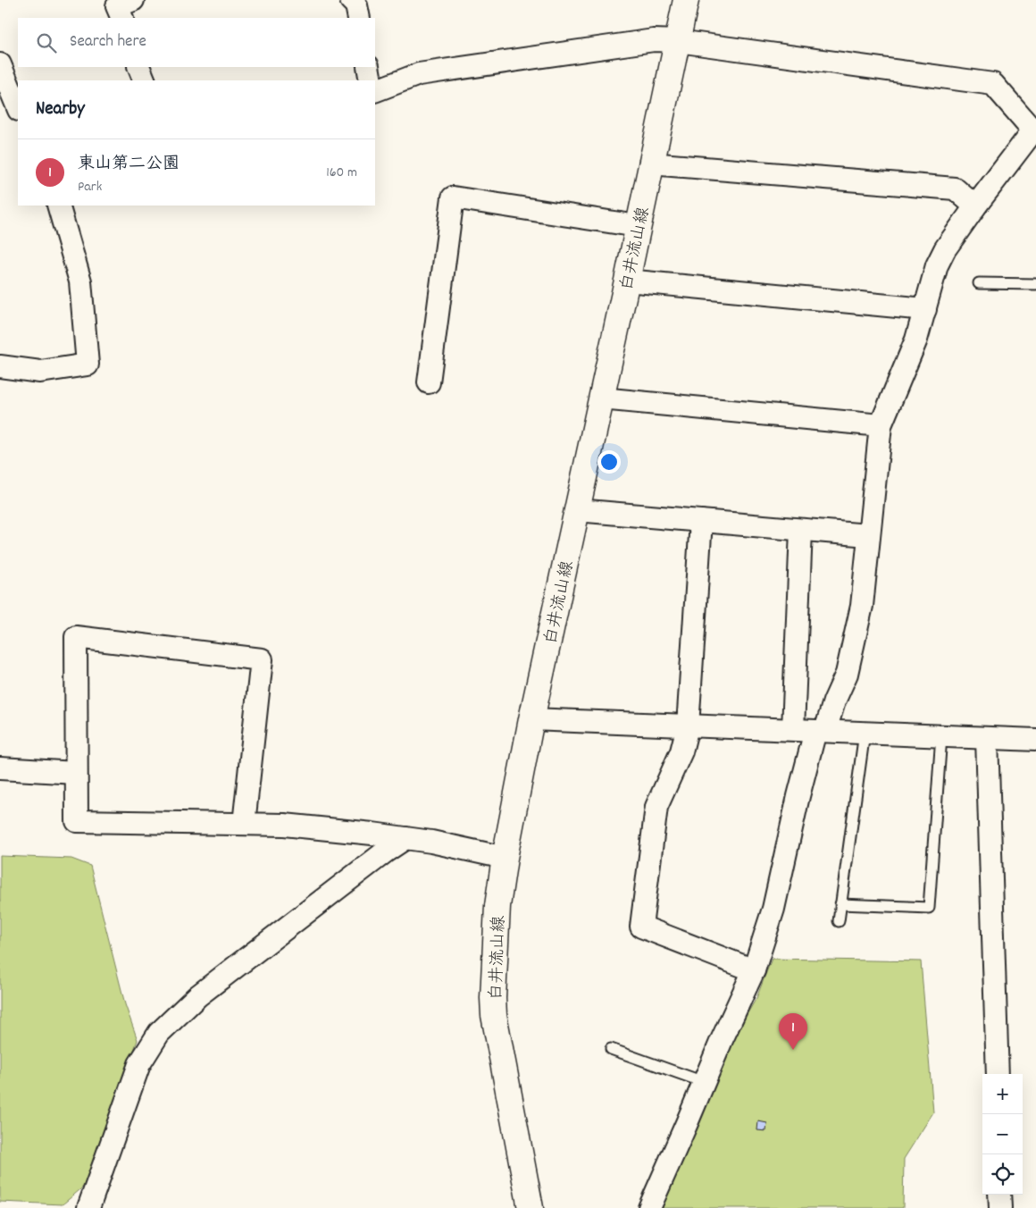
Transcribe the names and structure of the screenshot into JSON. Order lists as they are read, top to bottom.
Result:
{
  "streets": {
    "main road": ["白井流山線"]
  },
  "page": {
    "search": "Search here",
    "heading": "Nearby",
    "list": [
      {
        "mark": "1",
        "name": "東山第二公園",
        "note": "Park",
        "value": "160 m"
      }
    ],
    "pins": "1",
    "map_buttons": ["+", "−"]
  }
}
